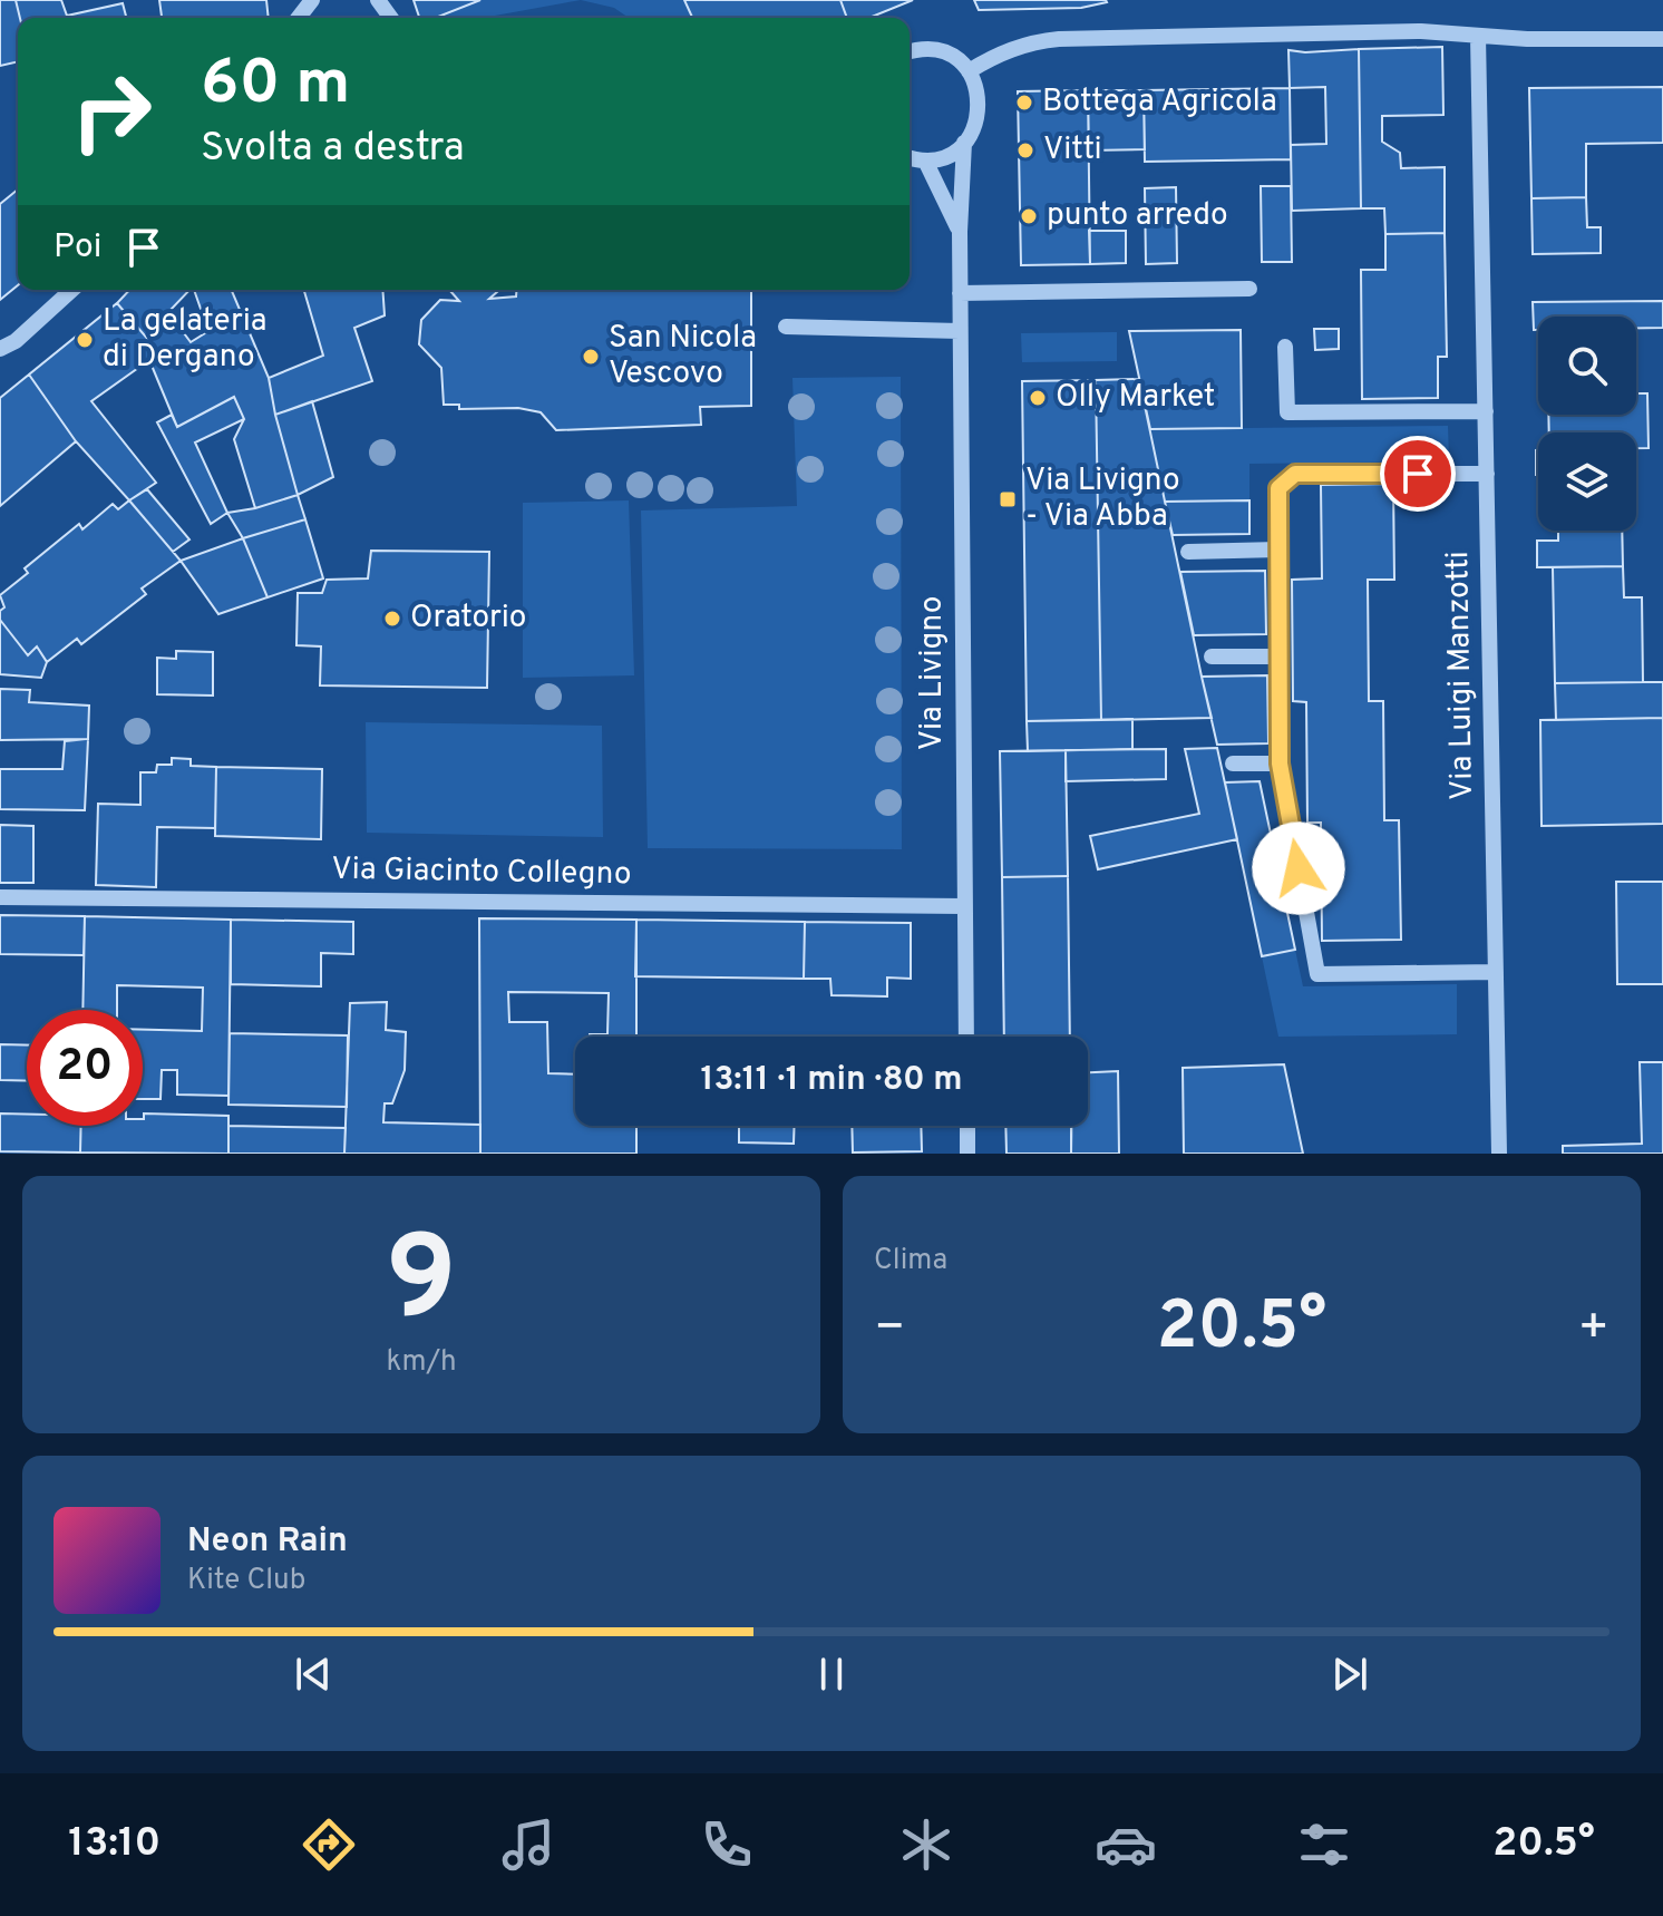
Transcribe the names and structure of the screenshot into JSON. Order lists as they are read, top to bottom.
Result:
{
  "streets": {
    "street": ["Via Livigno", "Via Luigi Manzotti", "Via Giacinto Collegno"]
  },
  "crossings": [
    ["Via Livigno", "Via Giacinto Collegno"]
  ],
  "places": {
    "other": [
      "Bottega Agricola",
      "Vitti",
      "punto arredo",
      "La gelateria di Dergano",
      "San Nicola Vescovo",
      "Olly Market",
      "Oratorio"
    ],
    "transit": ["Via Livigno - Via Abba"]
  },
  "page": {
    "turn": ["60 m", "Svolta a destra"],
    "then": "Poi",
    "limit": "20",
    "trip": "13:11 · 1 min · 80 m",
    "tile": [
      ["9", "km/h"],
      "Clima"
    ],
    "heat": ["−", "20.5°", "+"],
    "song": ["Neon Rain", "Kite Club"],
    "tabs": ["13:10", "20.5°"]
  }
}
